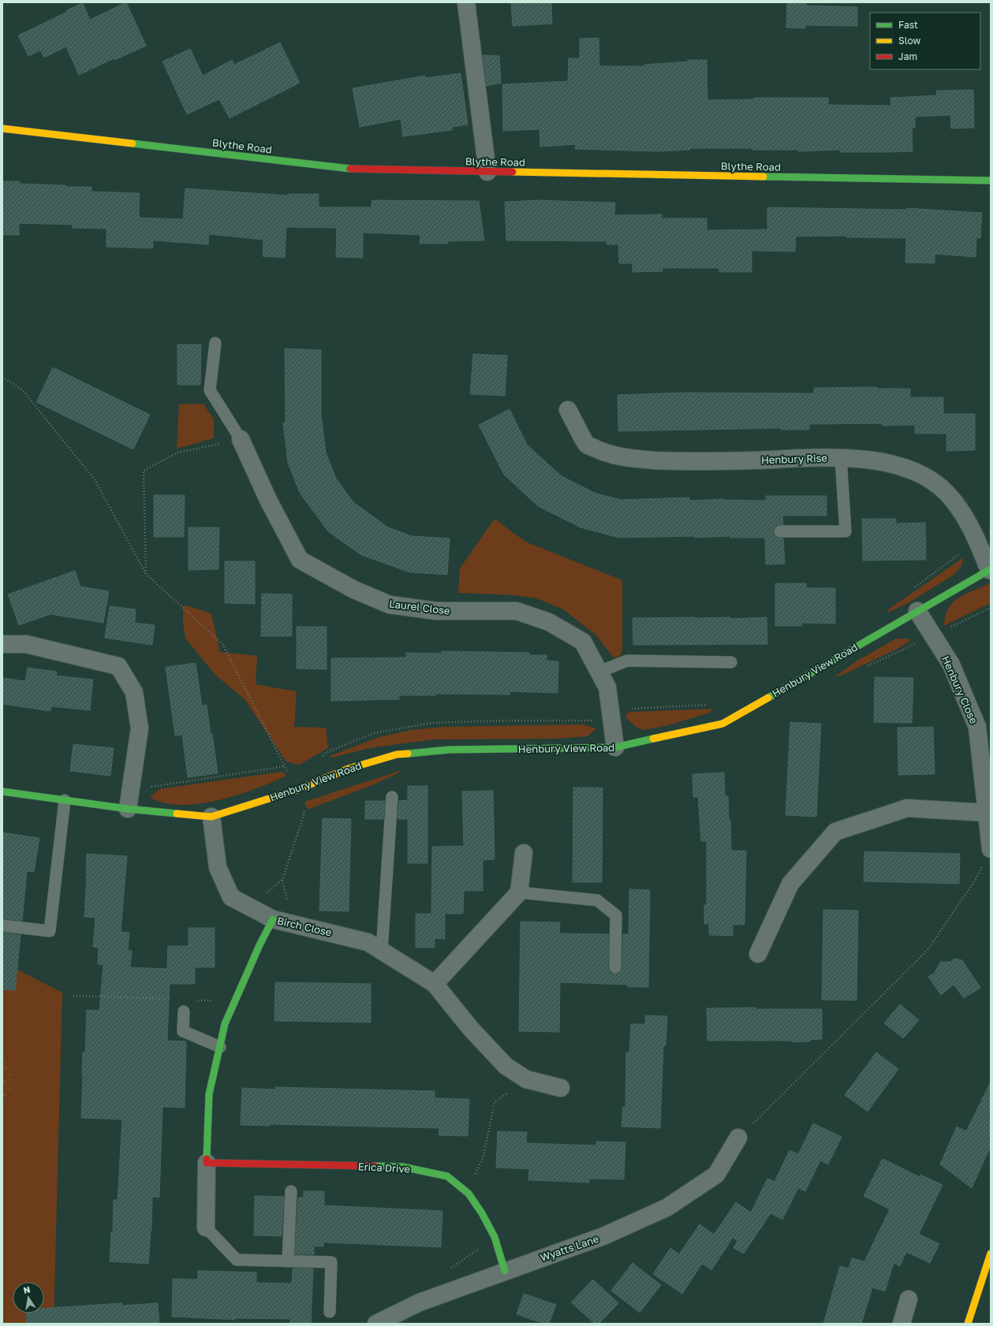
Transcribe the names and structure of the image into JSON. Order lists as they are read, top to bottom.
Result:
{
  "streets": {
    "street": [
      "Blythe Road",
      "Henbury Rise",
      "Laurel Close",
      "Henbury View Road",
      "Henbury Close",
      "Birch Close",
      "Erica Drive",
      "Wyatts Lane"
    ]
  },
  "crossings": [
    ["Henbury Rise", "Henbury View Road"],
    ["Laurel Close", "Henbury View Road"],
    ["Henbury View Road", "Henbury Close"],
    ["Henbury View Road", "Birch Close"],
    ["Erica Drive", "Wyatts Lane"]
  ],
  "legend": ["Fast", "Slow", "Jam"],
  "north": "top"
}
